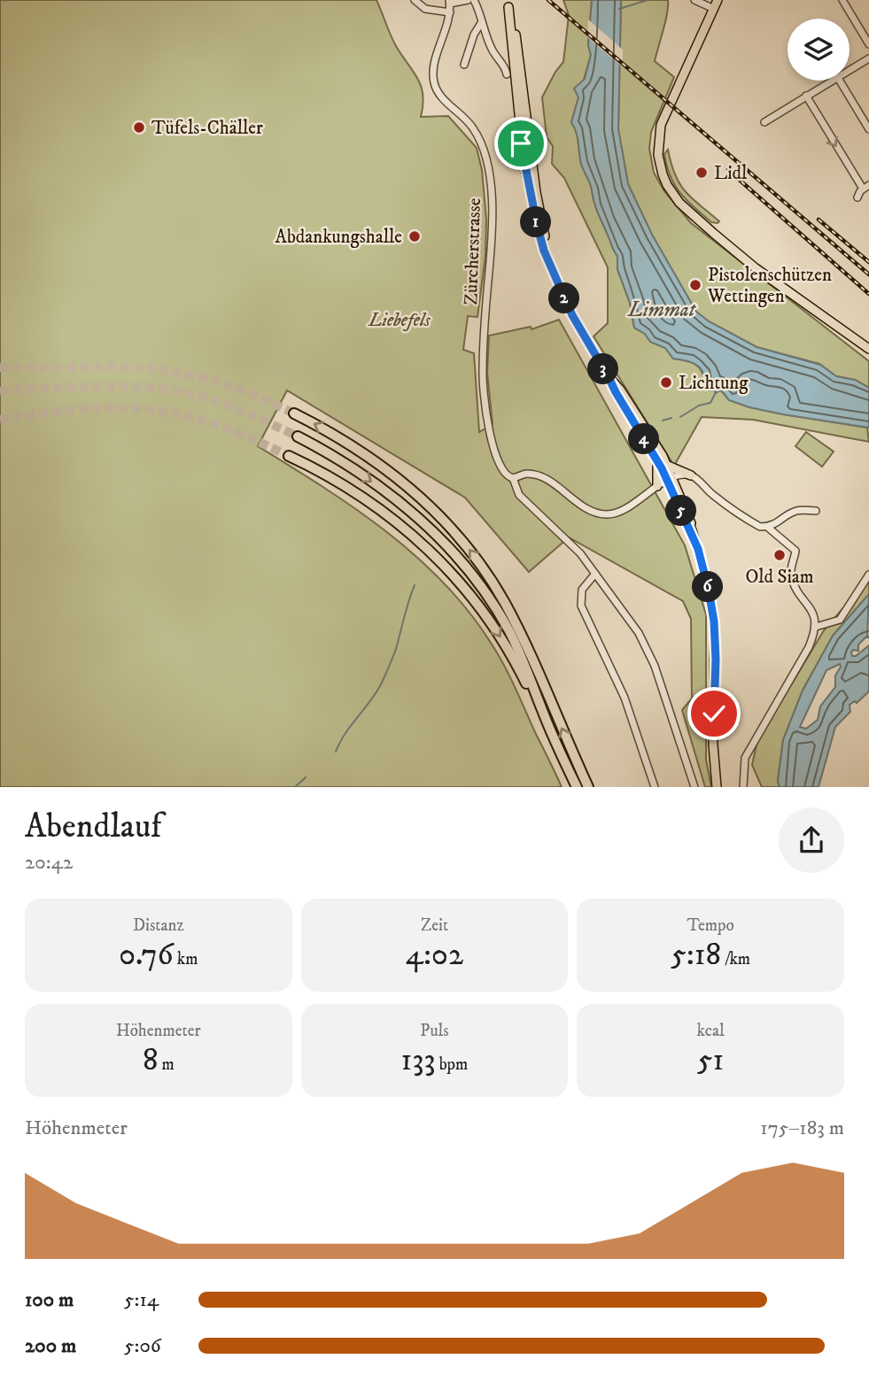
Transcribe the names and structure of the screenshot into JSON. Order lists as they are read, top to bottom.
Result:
{
  "streets": {
    "street": ["Zürcherstrasse"]
  },
  "water": ["Limmat"],
  "parks": ["Liebefels"],
  "places": [
    "Tüfels-Chäller",
    "Lidl",
    "Abdankungshalle",
    "Pistolenschützen Wettingen",
    "Lichtung",
    "Old Siam"
  ],
  "page": {
    "pins": [
      "1",
      "2",
      "3",
      "4",
      "5",
      "6"
    ],
    "heading": ["Abendlauf", "20:42"],
    "stats": [
      ["Distanz", "0.76 km"],
      ["Zeit", "4:02"],
      ["Tempo", "5:18 /km"],
      ["Höhenmeter", "8 m"],
      ["Puls", "133 bpm"],
      ["kcal", "51"]
    ],
    "chart": ["Höhenmeter", "175–183 m"],
    "list": [
      {
        "name": "100 m",
        "note": "5:14"
      },
      {
        "name": "200 m",
        "note": "5:06"
      }
    ]
  }
}
